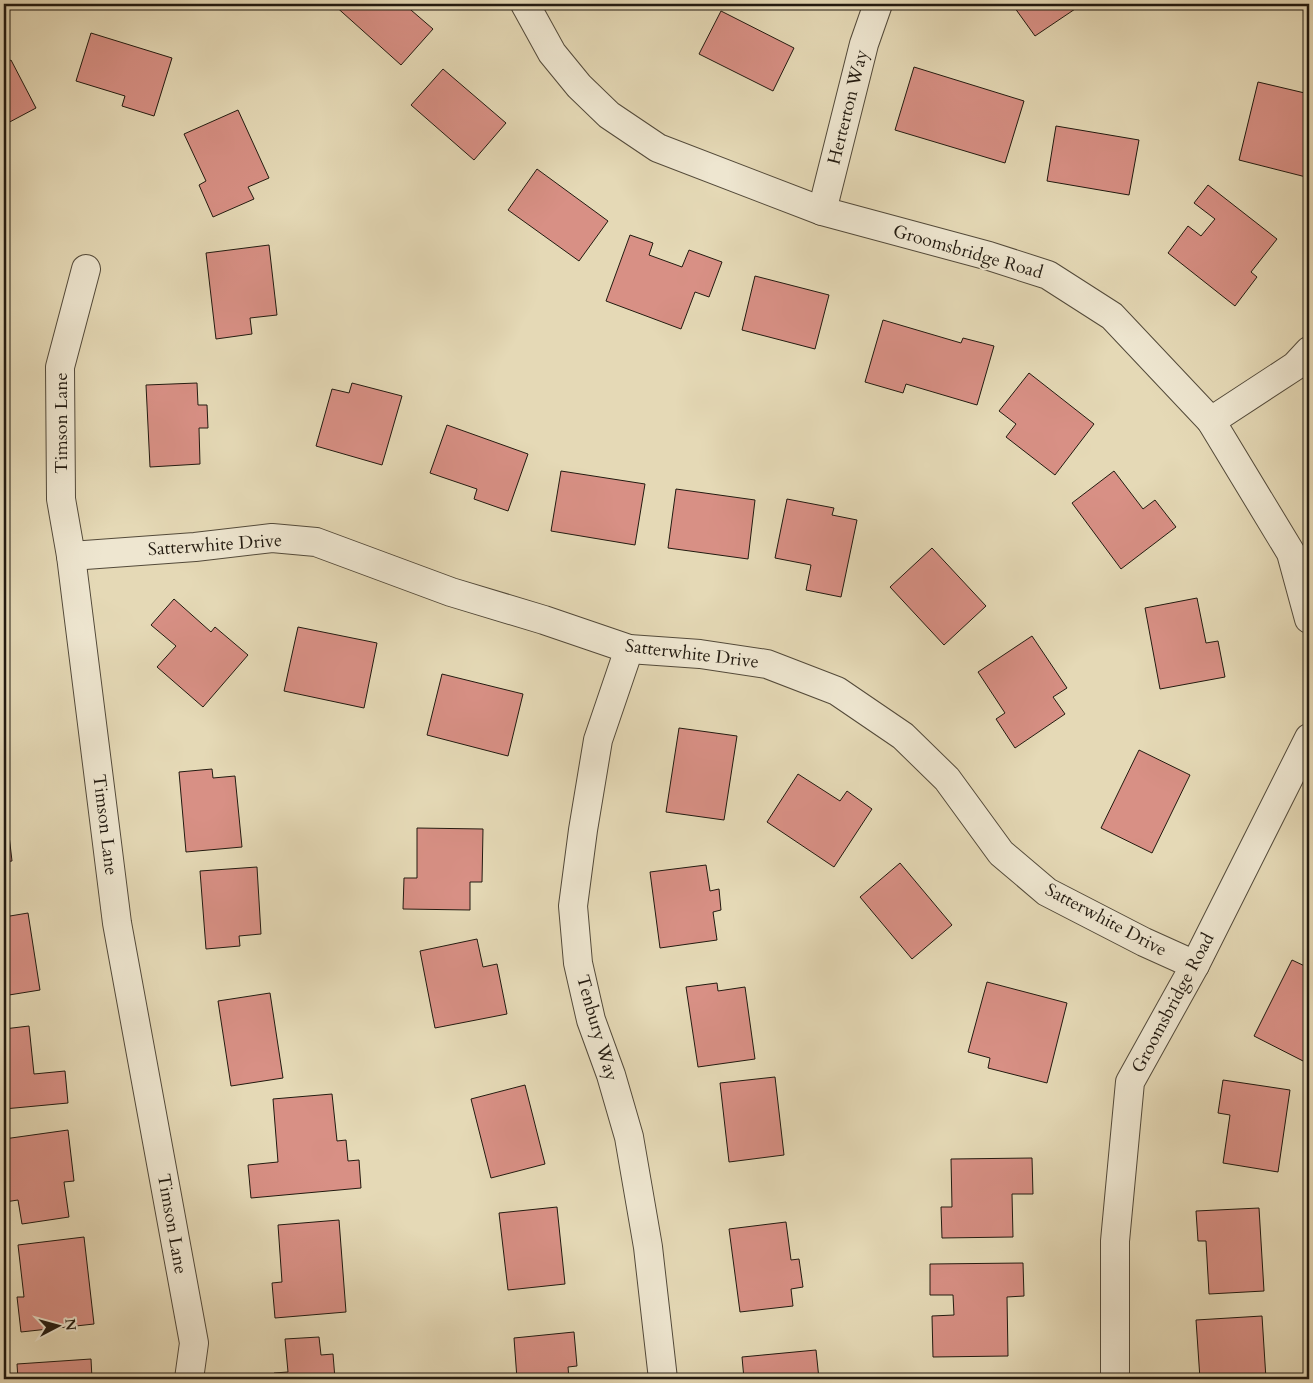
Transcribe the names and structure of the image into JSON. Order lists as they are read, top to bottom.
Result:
{
  "streets": {
    "street": [
      "Herterton Way",
      "Groomsbridge Road",
      "Timson Lane",
      "Satterwhite Drive",
      "Tenbury Way"
    ]
  },
  "crossings": [
    ["Herterton Way", "Groomsbridge Road"],
    ["Groomsbridge Road", "Satterwhite Drive"],
    ["Timson Lane", "Satterwhite Drive"],
    ["Satterwhite Drive", "Tenbury Way"]
  ],
  "north": "right"
}
